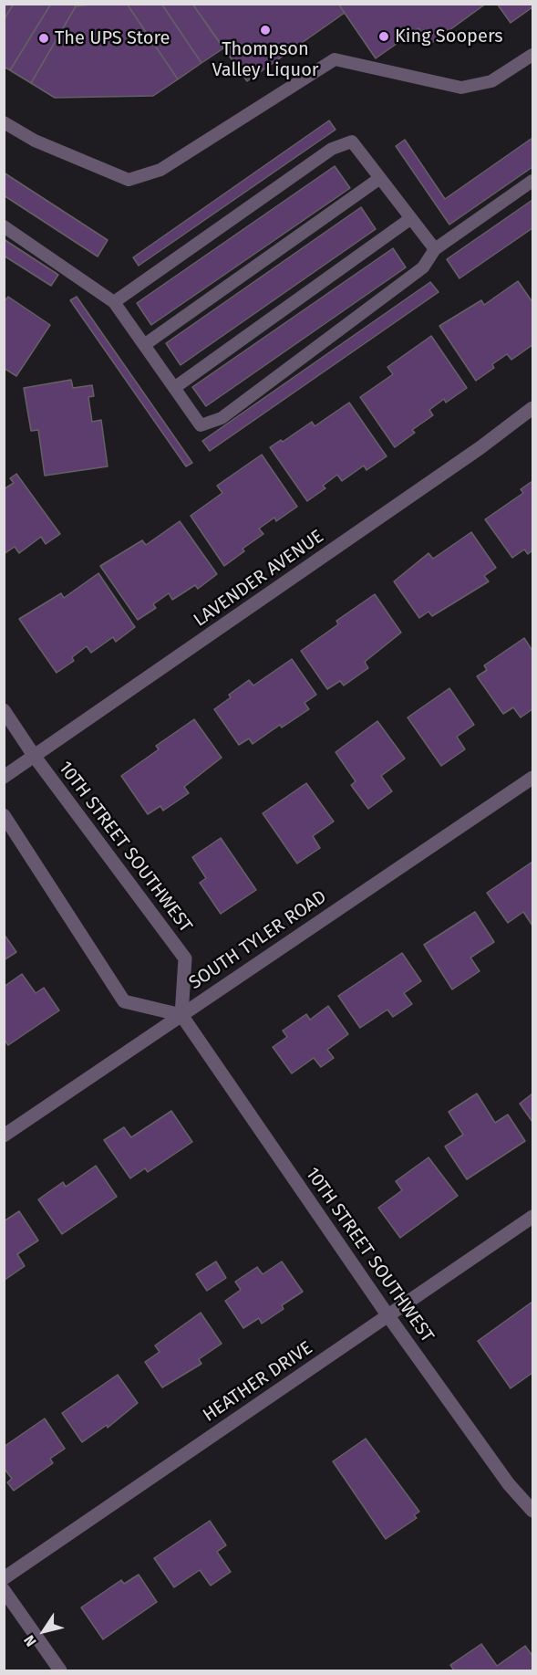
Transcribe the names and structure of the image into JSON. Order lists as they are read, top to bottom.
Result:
{
  "streets": {
    "street": [
      "LAVENDER AVENUE",
      "10TH STREET SOUTHWEST",
      "SOUTH TYLER ROAD",
      "HEATHER DRIVE"
    ]
  },
  "crossings": [
    ["LAVENDER AVENUE", "10TH STREET SOUTHWEST"],
    ["10TH STREET SOUTHWEST", "SOUTH TYLER ROAD"],
    ["10TH STREET SOUTHWEST", "HEATHER DRIVE"]
  ],
  "places": ["Thompson Valley Liquor", "King Soopers", "The UPS Store"],
  "north": "bottom left"
}
